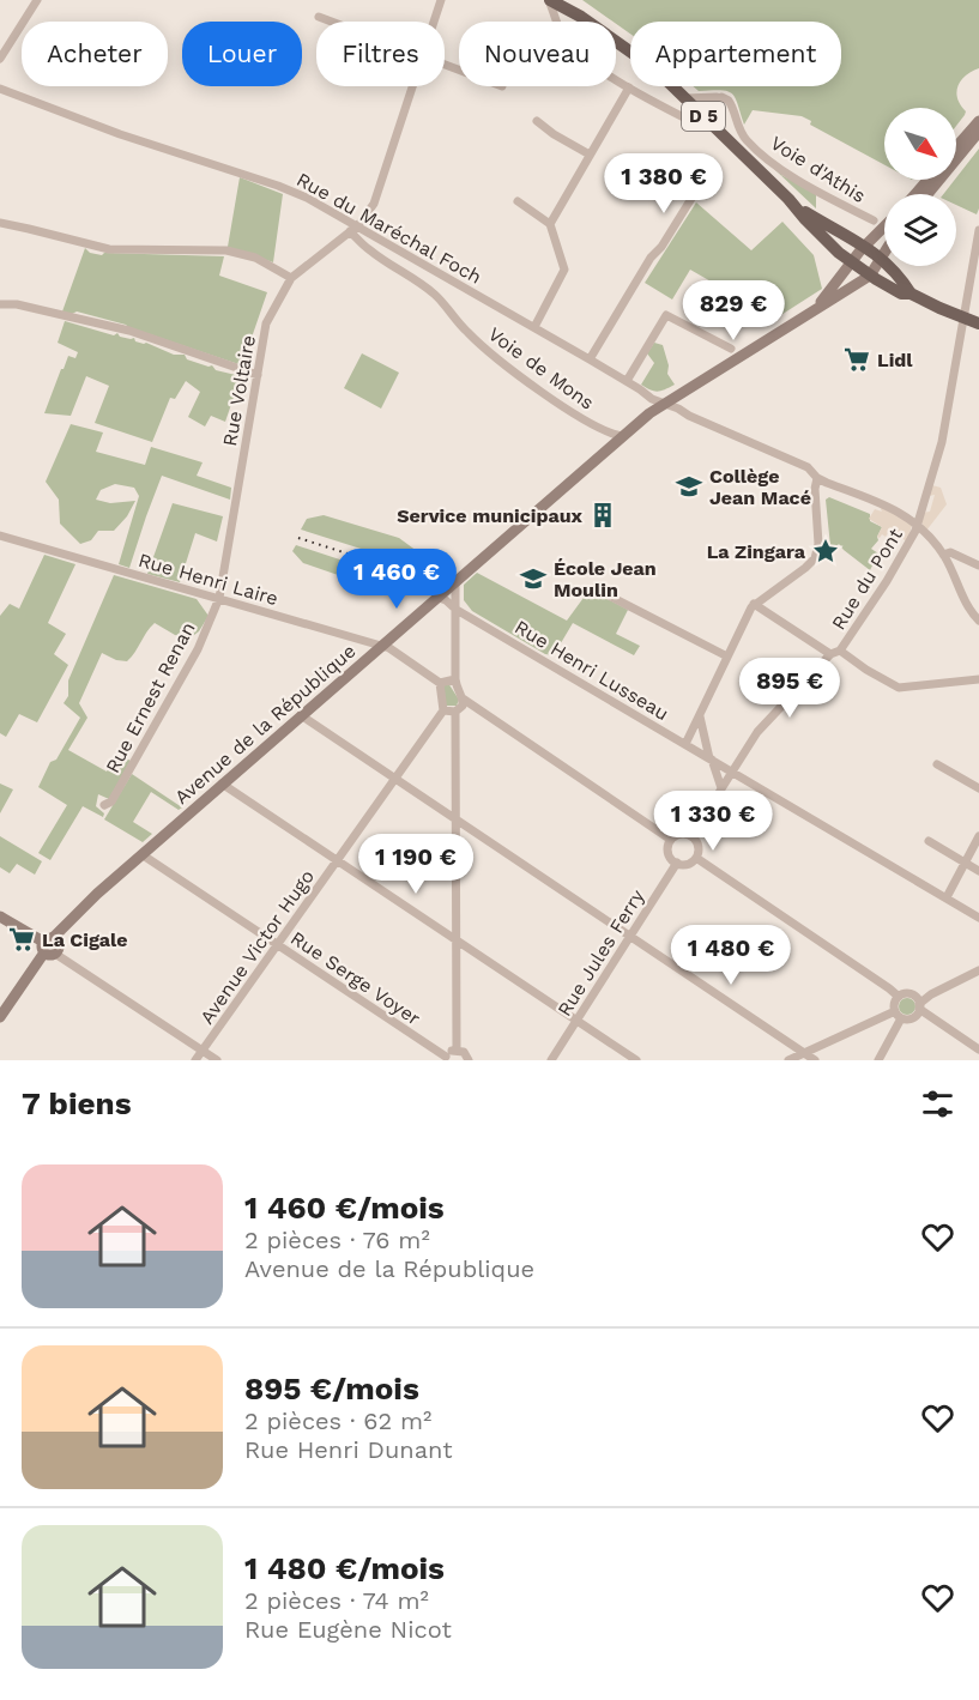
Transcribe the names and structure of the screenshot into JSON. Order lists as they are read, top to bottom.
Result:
{
  "streets": {
    "main road": ["D 5", "Avenue de la République"],
    "street": [
      "Voie d'Athis",
      "Rue du Maréchal Foch",
      "Voie de Mons",
      "Rue Voltaire",
      "Rue Henri Laire",
      "Rue du Pont",
      "Rue Henri Lusseau",
      "Rue Ernest Renan",
      "Avenue Victor Hugo",
      "Rue Jules Ferry",
      "Rue Serge Voyer"
    ]
  },
  "crossings": [
    ["D 5", "Rue du Pont"],
    ["D 5", "Avenue de la République"],
    ["Rue du Maréchal Foch", "Voie de Mons"],
    ["Rue du Maréchal Foch", "Rue Voltaire"],
    ["Rue du Maréchal Foch", "Rue du Pont"],
    ["Rue du Maréchal Foch", "Avenue de la République"],
    ["Voie de Mons", "Rue Voltaire"],
    ["Voie de Mons", "Avenue de la République"],
    ["Rue Voltaire", "Rue Henri Laire"],
    ["Rue Voltaire", "Rue Ernest Renan"],
    ["Rue Henri Laire", "Rue Ernest Renan"],
    ["Rue Henri Laire", "Avenue de la République"],
    ["Rue Henri Lusseau", "Avenue de la République"],
    ["Avenue de la République", "Rue Serge Voyer"],
    ["Avenue Victor Hugo", "Rue Serge Voyer"]
  ],
  "places": {
    "supermarket": ["Lidl", "La Cigale"],
    "school or university": ["Collège Jean Macé", "École Jean Moulin"],
    "building": ["Service municipaux"],
    "place": ["La Zingara"]
  },
  "north": "bottom right",
  "page": {
    "chip": [
      "Acheter",
      "Louer",
      "Filtres",
      "Nouveau",
      "Appartement"
    ],
    "price": [
      "1 380 €",
      "829 €",
      "1 460 €",
      "895 €",
      "1 330 €",
      "1 190 €",
      "1 480 €"
    ],
    "heading": "7 biens",
    "list": [
      {
        "name": "1 460 €/mois",
        "note": "2 pièces · 76 m² · Avenue de la République"
      },
      {
        "name": "895 €/mois",
        "note": "2 pièces · 62 m² · Rue Henri Dunant"
      },
      {
        "name": "1 480 €/mois",
        "note": "2 pièces · 74 m² · Rue Eugène Nicot"
      }
    ]
  }
}
